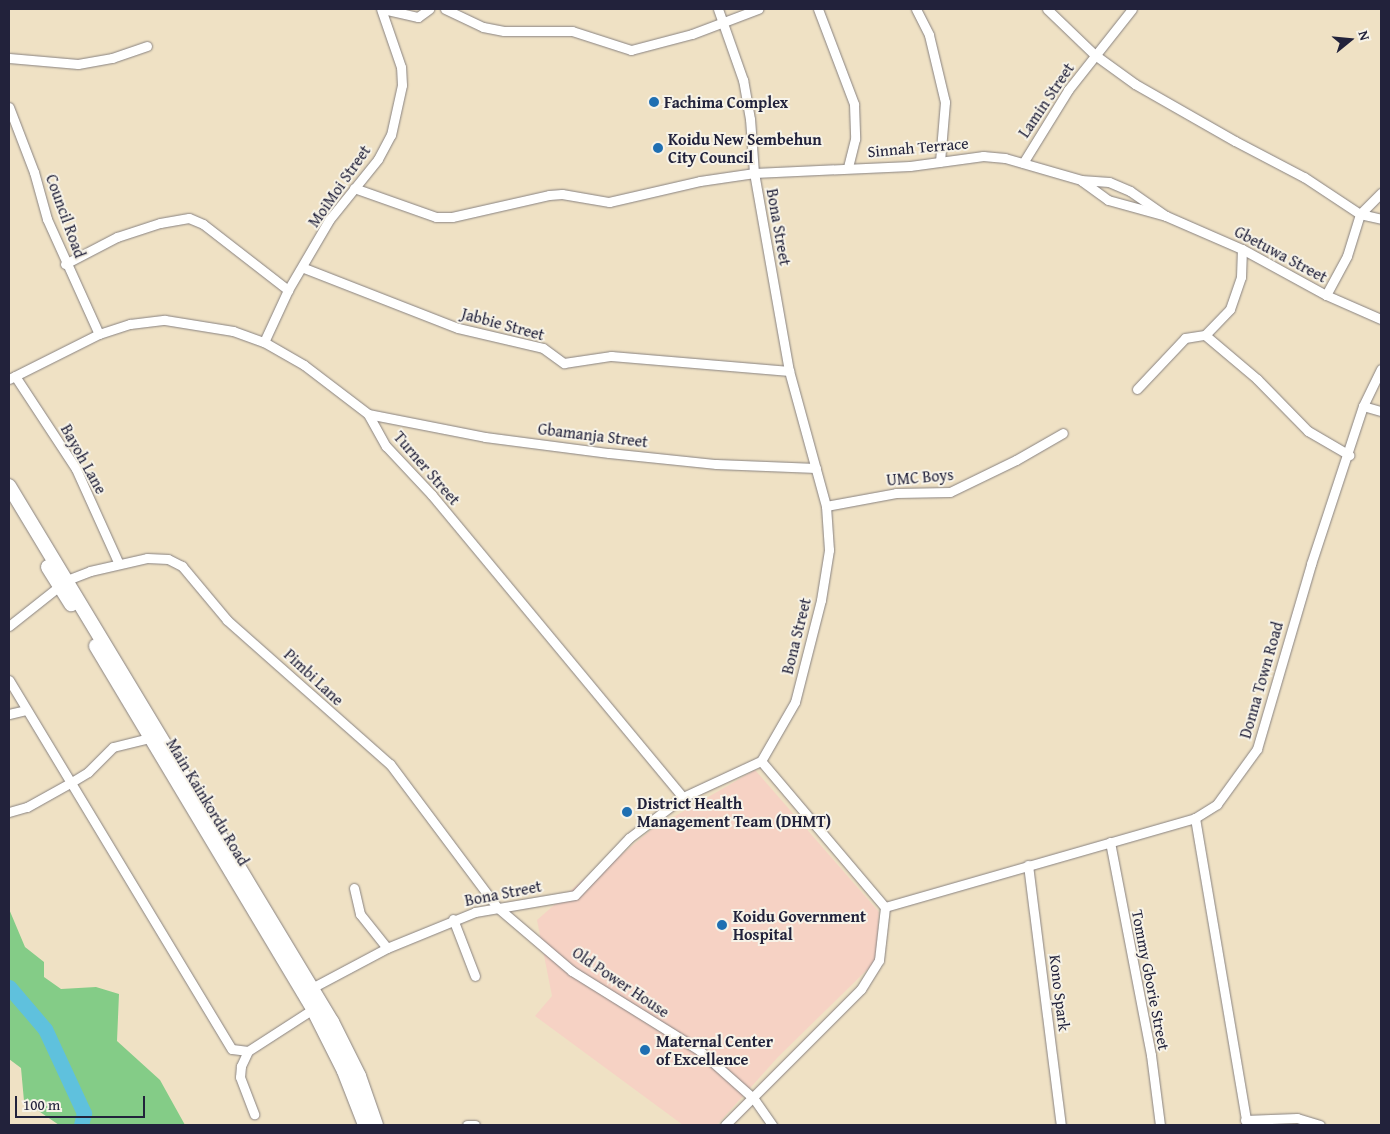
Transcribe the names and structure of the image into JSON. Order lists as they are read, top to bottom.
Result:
{
  "streets": {
    "main road": ["Main Kainkordu Road"],
    "street": [
      "Lamin Street",
      "Sinnah Terrace",
      "MoiMoi Street",
      "Council Road",
      "Bona Street",
      "Gbetuwa Street",
      "Jabbie Street",
      "Gbamanja Street",
      "Bayoh Lane",
      "Turner Street",
      "UMC Boys",
      "Pimbi Lane",
      "Donna Town Road",
      "Tommy Gborie Street",
      "Old Power House",
      "Kono Spark"
    ]
  },
  "crossings": [
    ["Lamin Street", "Sinnah Terrace"],
    ["Sinnah Terrace", "MoiMoi Street"],
    ["Sinnah Terrace", "Bona Street"],
    ["Sinnah Terrace", "Gbetuwa Street"],
    ["MoiMoi Street", "Jabbie Street"],
    ["MoiMoi Street", "Turner Street"],
    ["Council Road", "Turner Street"],
    ["Bona Street", "Jabbie Street"],
    ["Bona Street", "Gbamanja Street"],
    ["Bona Street", "Turner Street"],
    ["Bona Street", "UMC Boys"],
    ["Bona Street", "Pimbi Lane"],
    ["Bona Street", "Main Kainkordu Road"],
    ["Bona Street", "Old Power House"],
    ["Gbamanja Street", "Turner Street"],
    ["Bayoh Lane", "Turner Street"],
    ["Bayoh Lane", "Pimbi Lane"],
    ["Pimbi Lane", "Main Kainkordu Road"],
    ["Pimbi Lane", "Old Power House"],
    ["Donna Town Road", "Tommy Gborie Street"],
    ["Donna Town Road", "Kono Spark"]
  ],
  "places": [
    "Fachima Complex",
    "Koidu New Sembehun City Council",
    "District Health Management Team (DHMT)",
    "Koidu Government Hospital",
    "Maternal Center of Excellence"
  ],
  "scale_bar": "100 m",
  "north": "right"
}
